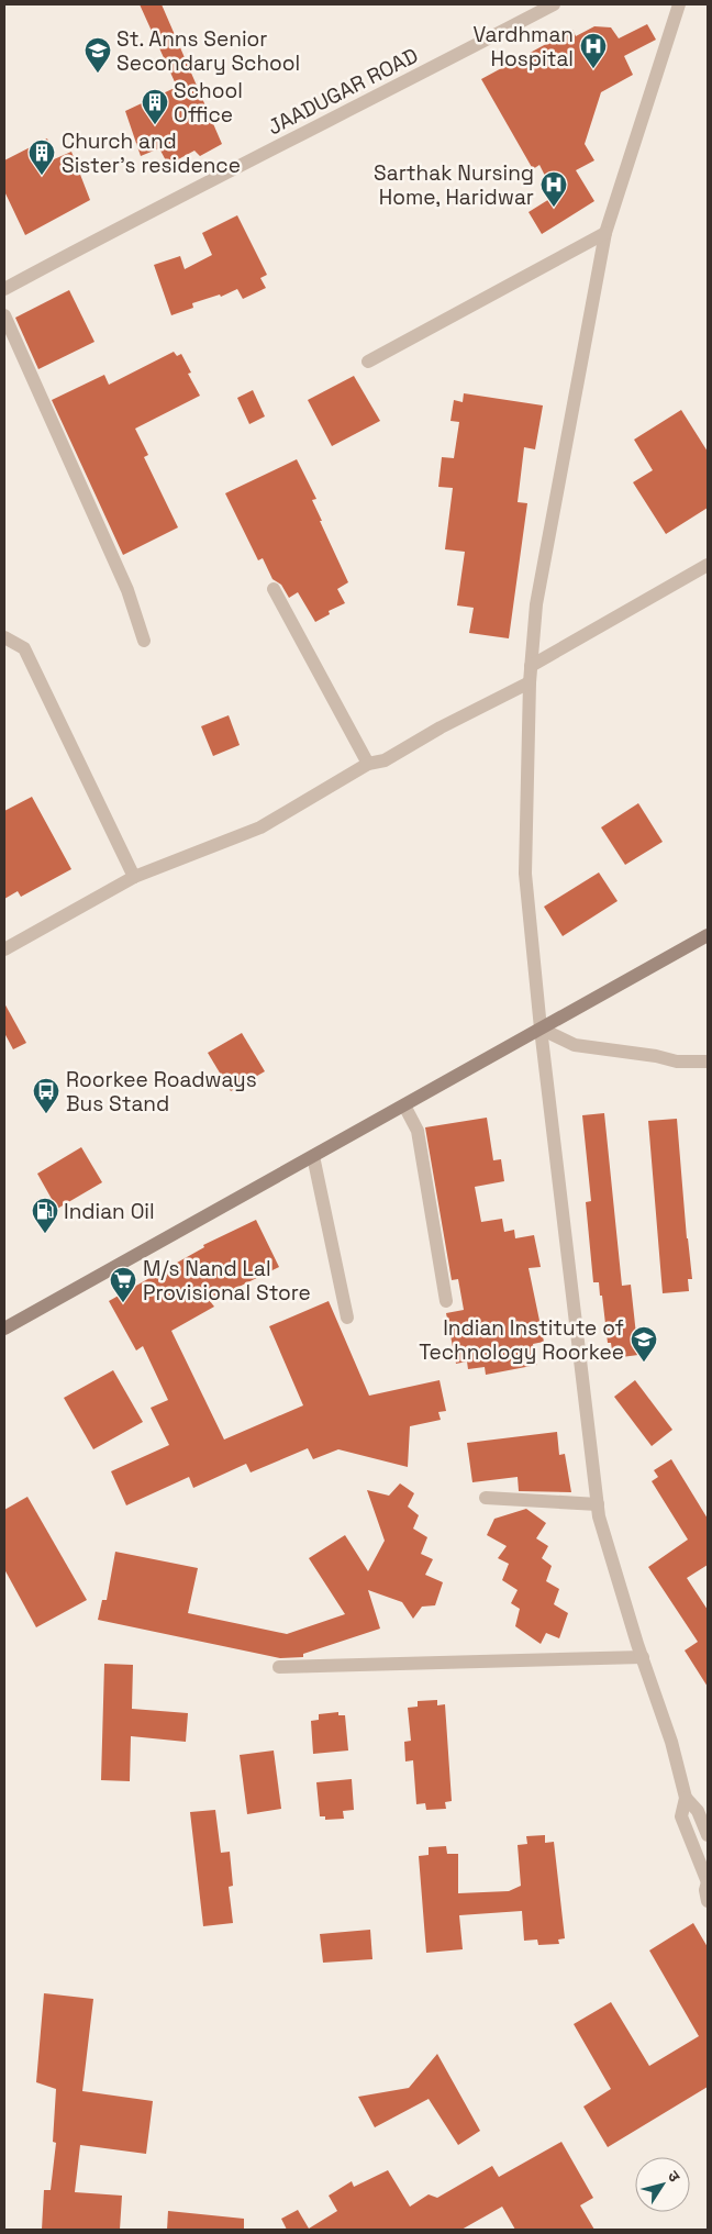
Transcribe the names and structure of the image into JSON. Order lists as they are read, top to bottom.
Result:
{
  "streets": {
    "street": ["JAADUGAR ROAD"]
  },
  "places": {
    "hospital": ["Vardhman Hospital", "Sarthak Nursing Home, Haridwar"],
    "school or university": ["St. Anns Senior Secondary School", "Indian Institute of Technology Roorkee"],
    "building": ["School Office", "Church and Sister's residence"],
    "bus stop": ["Roorkee Roadways Bus Stand"],
    "fuel station": ["Indian Oil"],
    "supermarket": ["M/s Nand Lal Provisional Store"]
  },
  "north": "top right"
}
